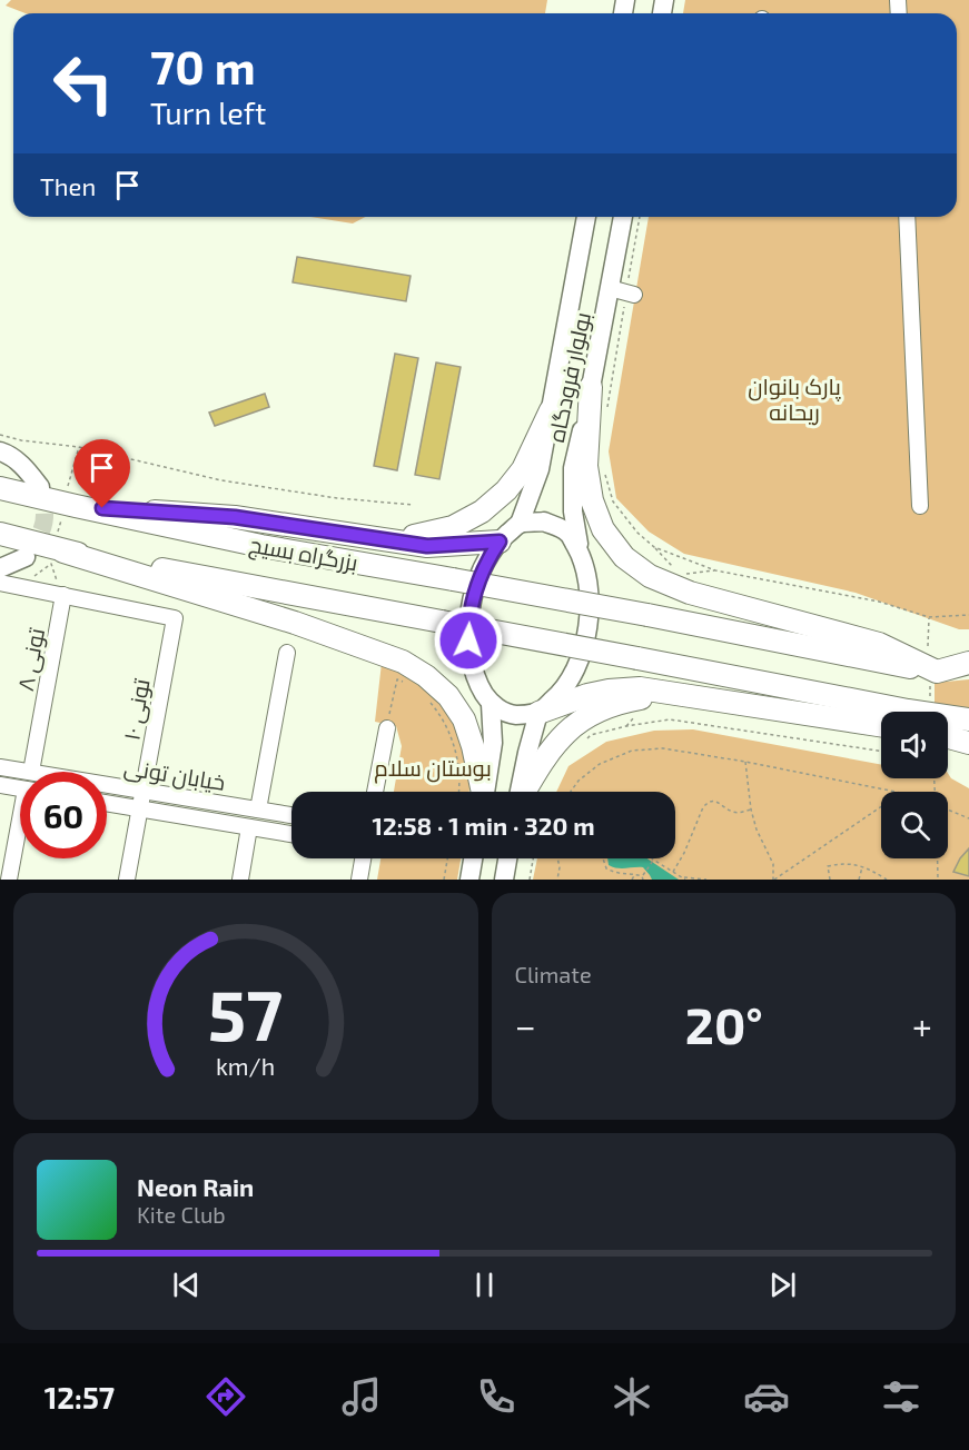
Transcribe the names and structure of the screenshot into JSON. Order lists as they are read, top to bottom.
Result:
{
  "streets": {
    "highway": ["بزرگراه بسیج"],
    "main road": ["بولوار فرودگاه"],
    "street": ["تونی ۸", "تونی ۱۰", "خیابان تونی"]
  },
  "crossings": [
    ["تونی ۸", "تونی ۱۰"],
    ["تونی ۸", "خیابان تونی"],
    ["تونی ۱۰", "خیابان تونی"]
  ],
  "parks": ["پارک بانوان ریحانه", "بوستان سلام"],
  "page": {
    "turn": ["70 m", "Turn left"],
    "then": "Then",
    "limit": "60",
    "trip": "12:58 · 1 min · 320 m",
    "tile": "Climate",
    "heat": ["−", "20°", "+"],
    "song": ["Neon Rain", "Kite Club"],
    "tabs": "12:57",
    "gauge": ["57", "km/h"]
  }
}
